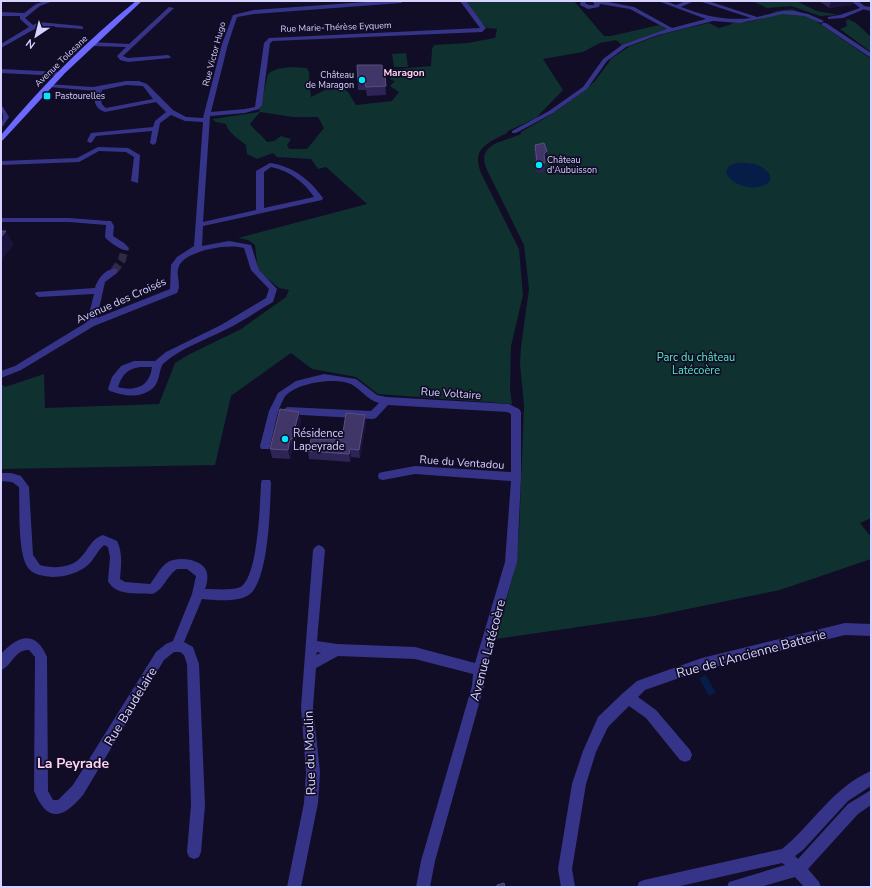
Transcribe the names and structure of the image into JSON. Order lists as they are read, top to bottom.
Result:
{
  "streets": {
    "main road": ["Avenue Tolosane"],
    "street": [
      "Rue Marie-Thérèse Eyquem",
      "Rue Victor Hugo",
      "Avenue des Croisés",
      "Rue Voltaire",
      "Rue du Ventadou",
      "Avenue Latécoère",
      "Rue de l'Ancienne Batterie",
      "Rue Baudelaire",
      "Rue du Moulin"
    ]
  },
  "crossings": [
    ["Rue Marie-Thérèse Eyquem", "Rue Victor Hugo"],
    ["Rue Voltaire", "Avenue Latécoère"],
    ["Rue du Ventadou", "Avenue Latécoère"]
  ],
  "districts": ["Maragon", "La Peyrade"],
  "parks": ["Parc du château Latécoère"],
  "places": {
    "other": ["Château de Maragon", "Château d'Aubuisson", "Résidence Lapeyrade"],
    "transit": ["Pastourelles"]
  },
  "north": "bottom left"
}
